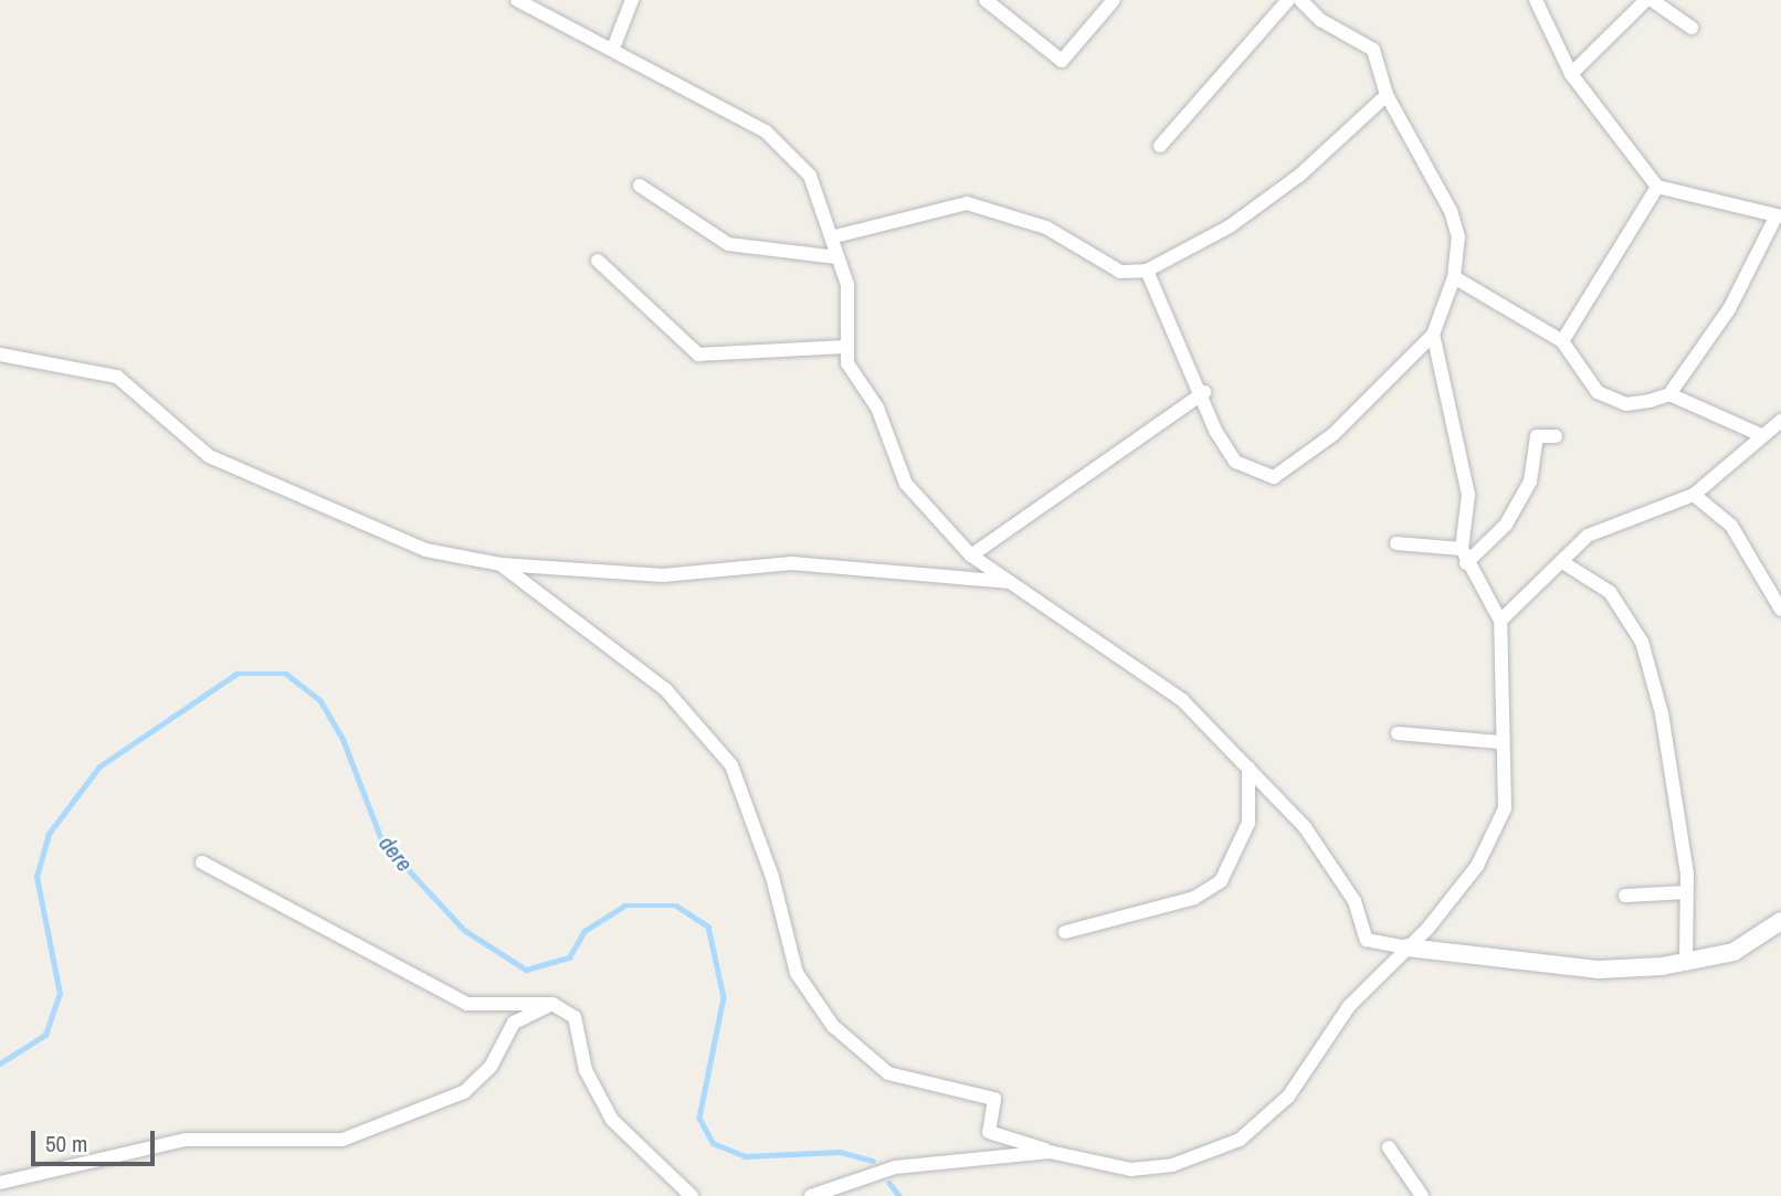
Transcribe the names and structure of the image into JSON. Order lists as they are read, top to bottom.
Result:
{
  "water": ["dere"],
  "scale_bar": "50 m"
}
